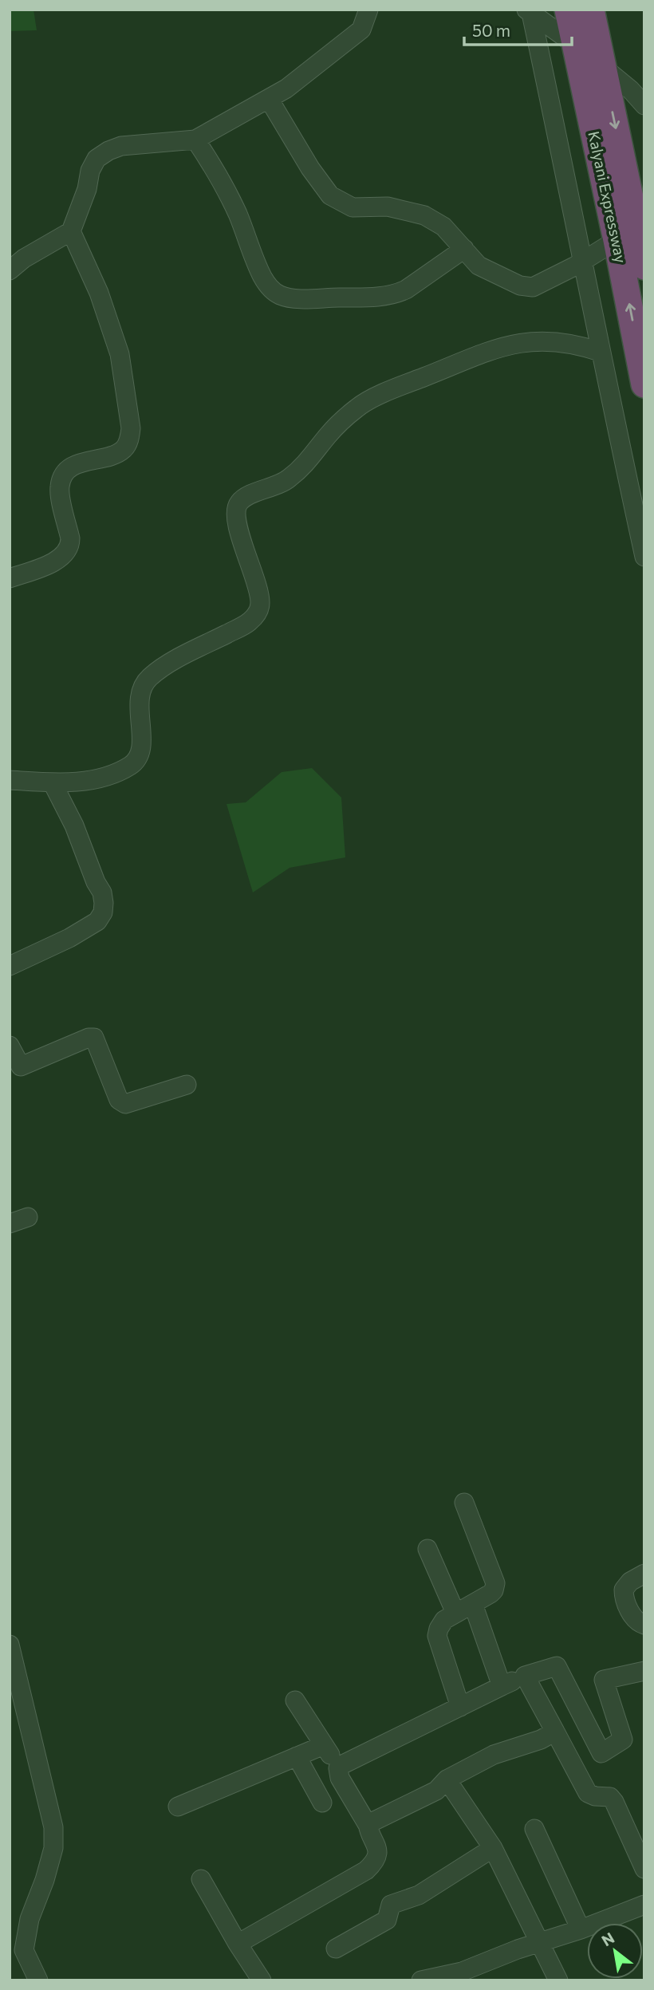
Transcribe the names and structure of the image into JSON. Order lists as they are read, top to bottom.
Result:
{
  "streets": {
    "highway": ["Kalyani Expressway"]
  },
  "scale_bar": "50 m",
  "north": "top left"
}
